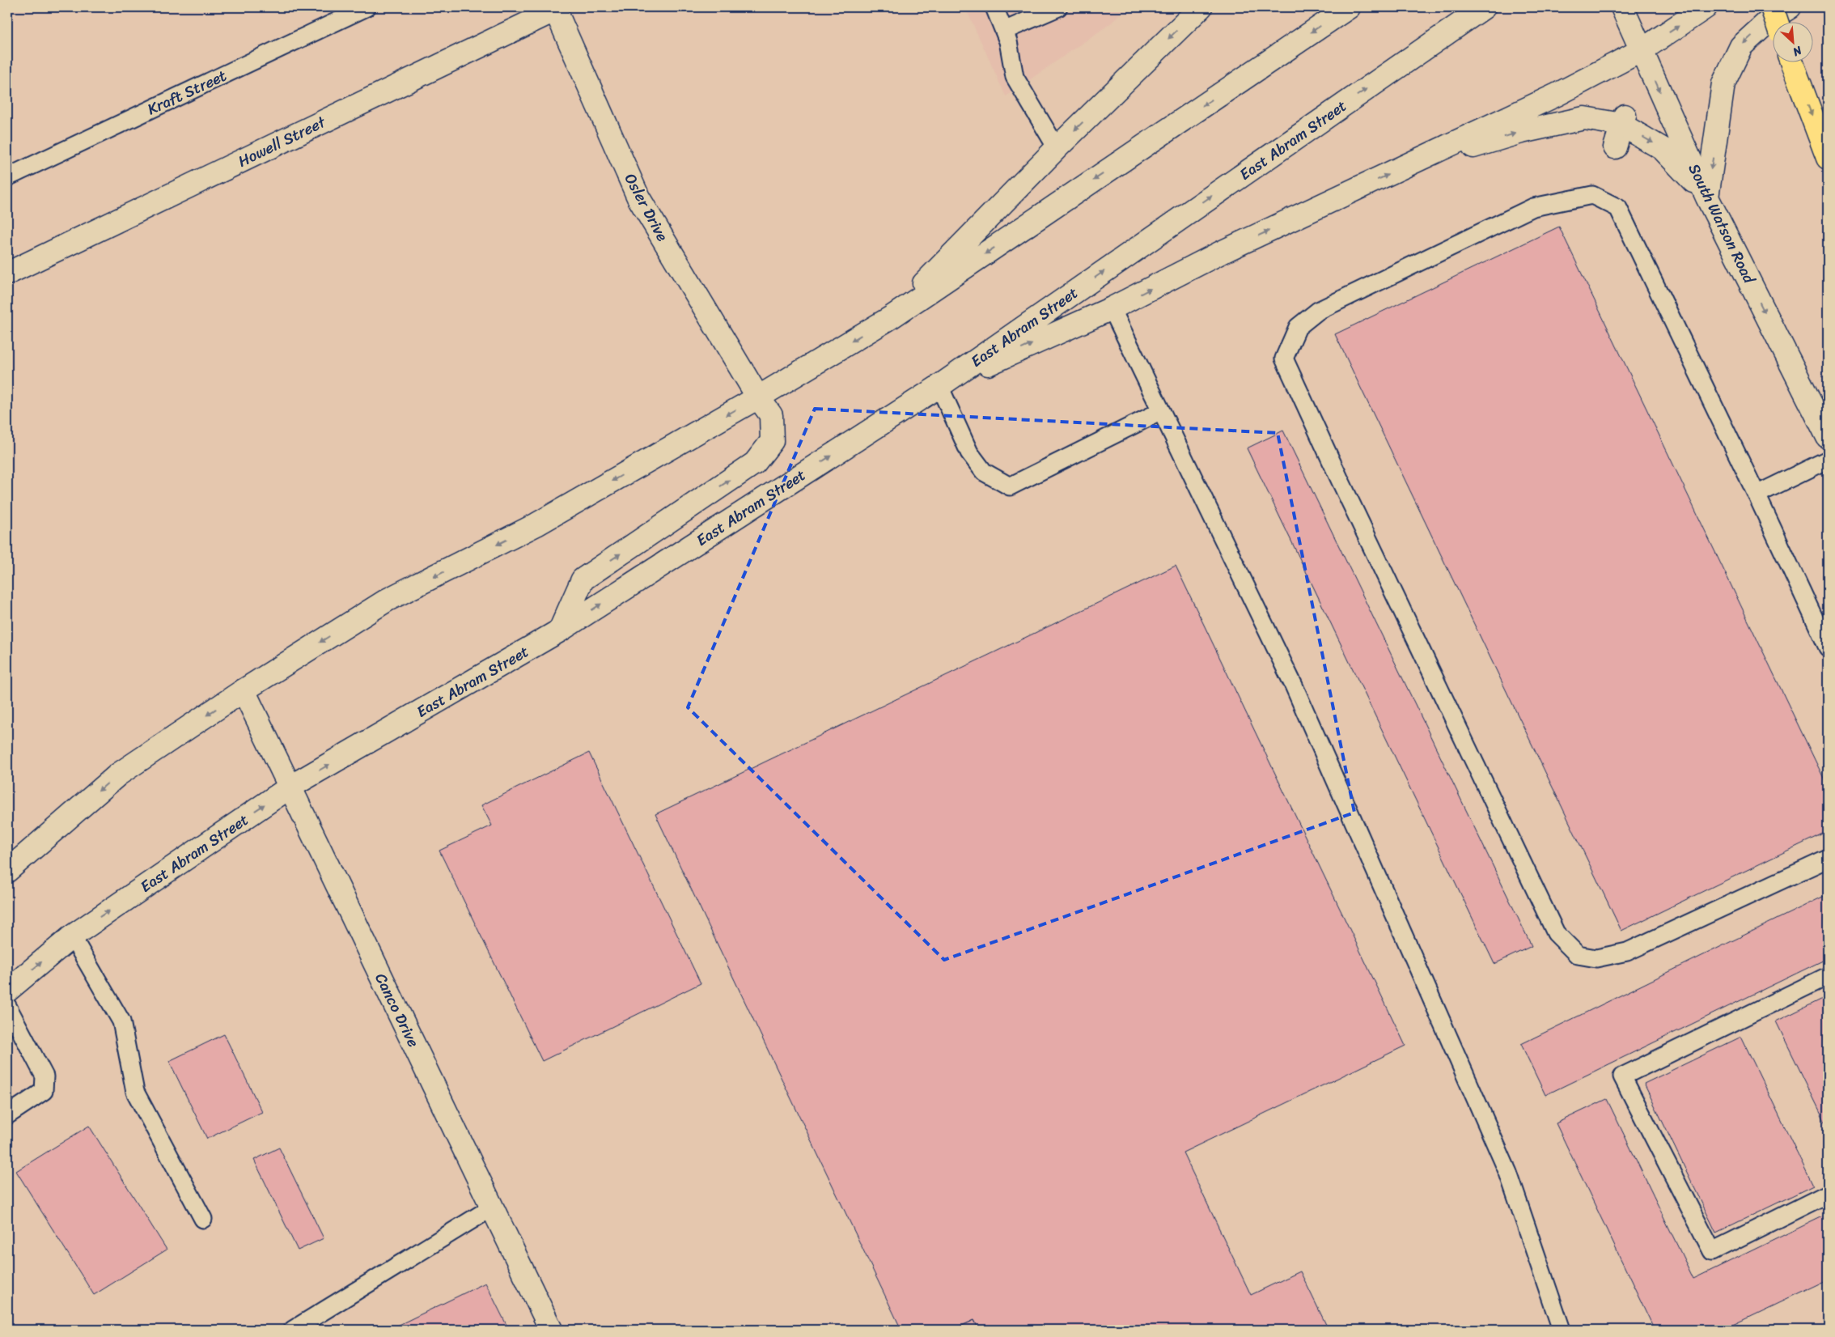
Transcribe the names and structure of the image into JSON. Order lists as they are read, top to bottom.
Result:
{
  "streets": {
    "main road": [
      "East Abram Street",
      "Howell Street",
      "Osler Drive",
      "South Watson Road",
      "Canco Drive"
    ],
    "lane": ["Kraft Street"]
  },
  "crossings": [
    ["East Abram Street", "Osler Drive"],
    ["East Abram Street", "Canco Drive"],
    ["Howell Street", "Osler Drive"]
  ],
  "one_way": ["South Watson Road"],
  "north": "bottom right"
}
